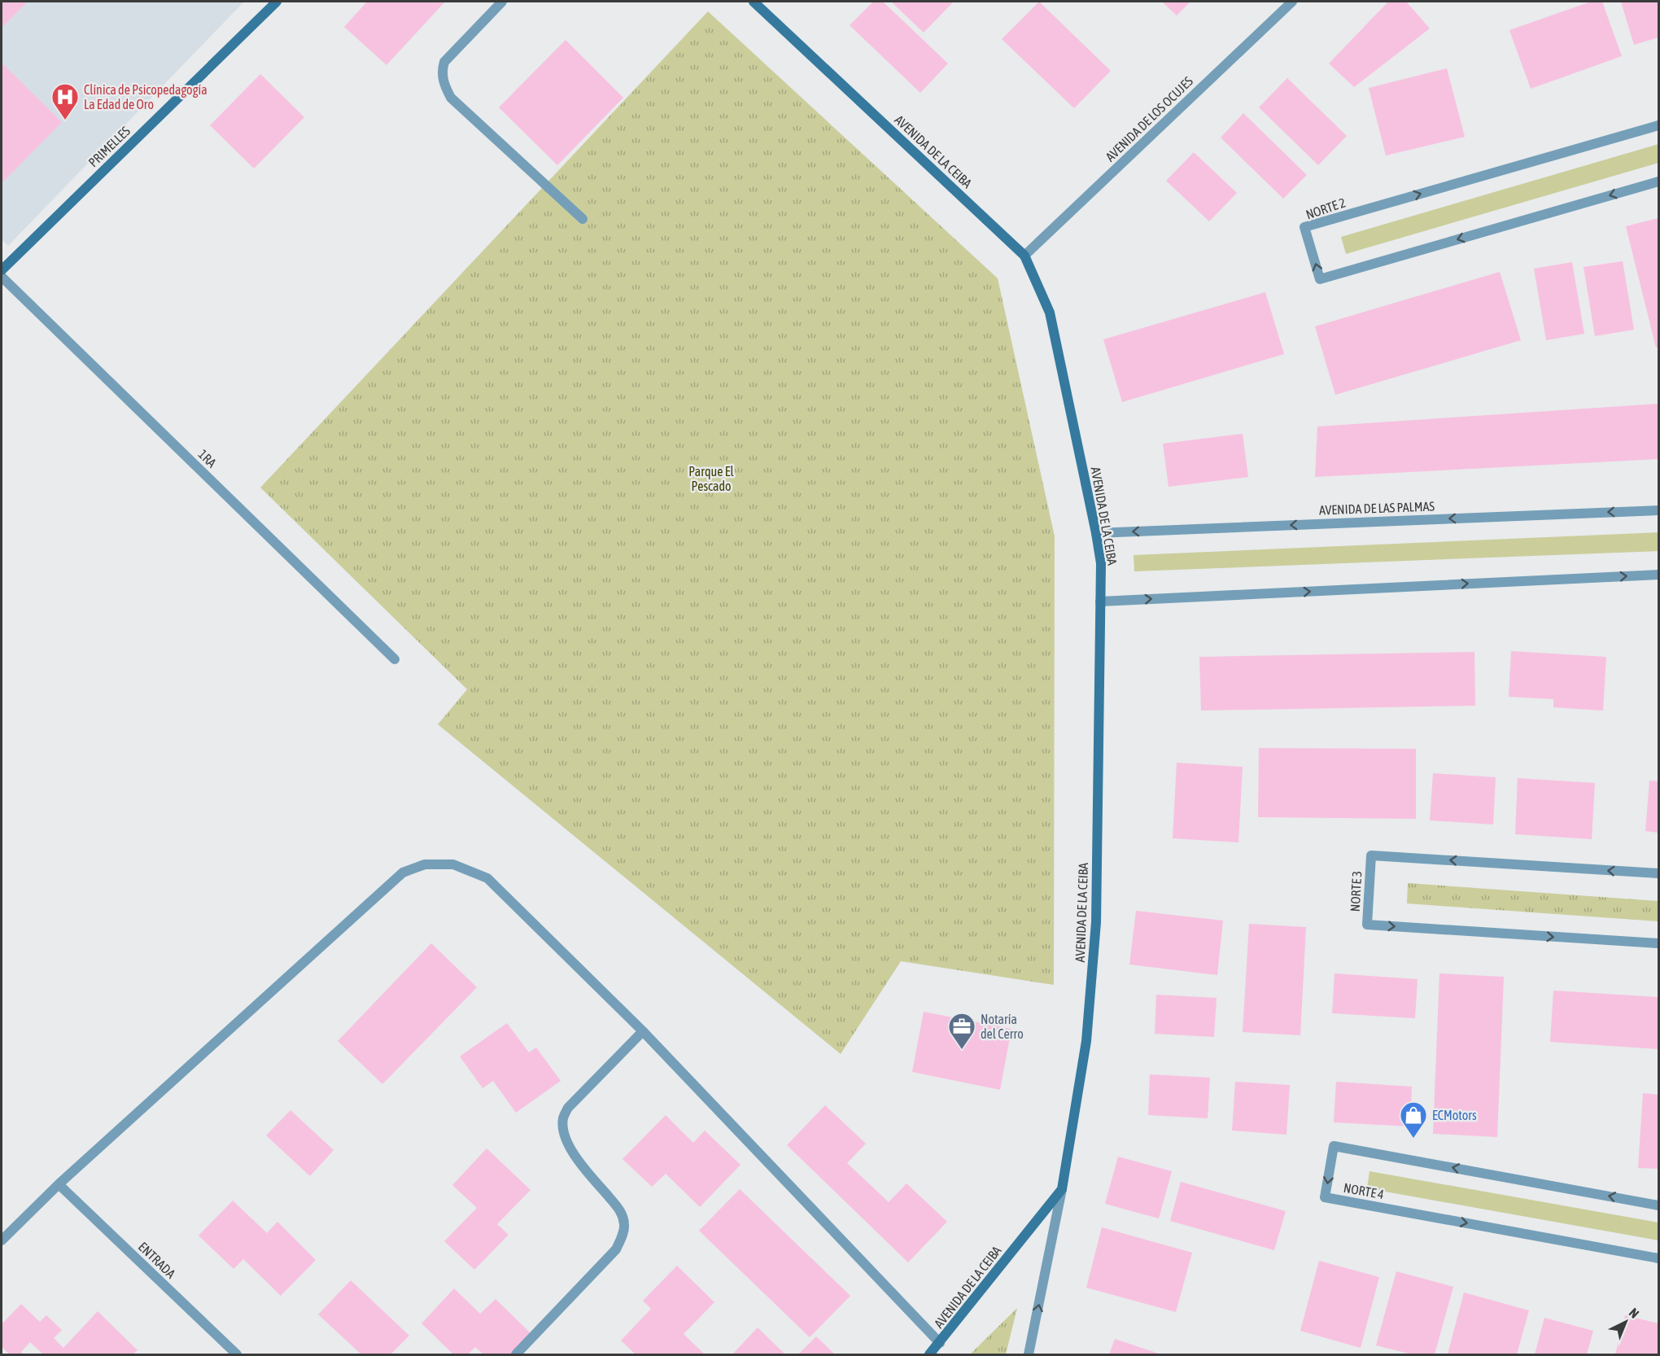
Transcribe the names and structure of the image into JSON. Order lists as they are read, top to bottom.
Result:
{
  "streets": {
    "street": [
      "AVENIDA DE LOS OCUJES",
      "PRIMELLES",
      "AVENIDA DE LA CEIBA",
      "NORTE 2",
      "1RA",
      "AVENIDA DE LAS PALMAS",
      "NORTE 3",
      "NORTE 4",
      "ENTRADA"
    ]
  },
  "crossings": [
    ["AVENIDA DE LOS OCUJES", "AVENIDA DE LA CEIBA"],
    ["AVENIDA DE LA CEIBA", "AVENIDA DE LAS PALMAS"]
  ],
  "parks": ["Parque El Pescado"],
  "places": {
    "hospital": ["Clínica de Psicopedagogía La Edad de Oro"],
    "office": ["Notaría del Cerro"],
    "shop": ["ECMotors"]
  },
  "north": "top right"
}
